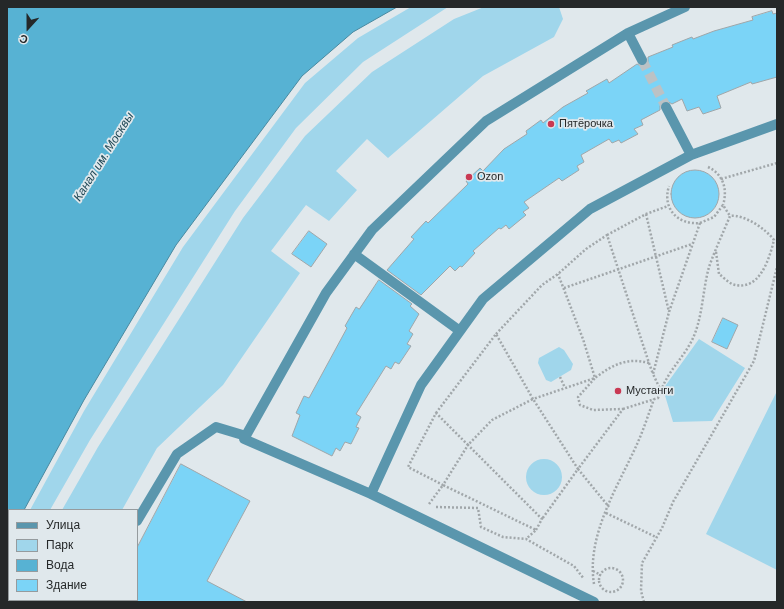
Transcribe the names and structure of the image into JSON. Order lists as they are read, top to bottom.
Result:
{
  "water": ["Канал им. Москвы"],
  "places": ["Пятёрочка", "Ozon", "Мустанги"],
  "legend": [
    "Улица",
    "Парк",
    "Вода",
    "Здание"
  ],
  "north": "bottom"
}
